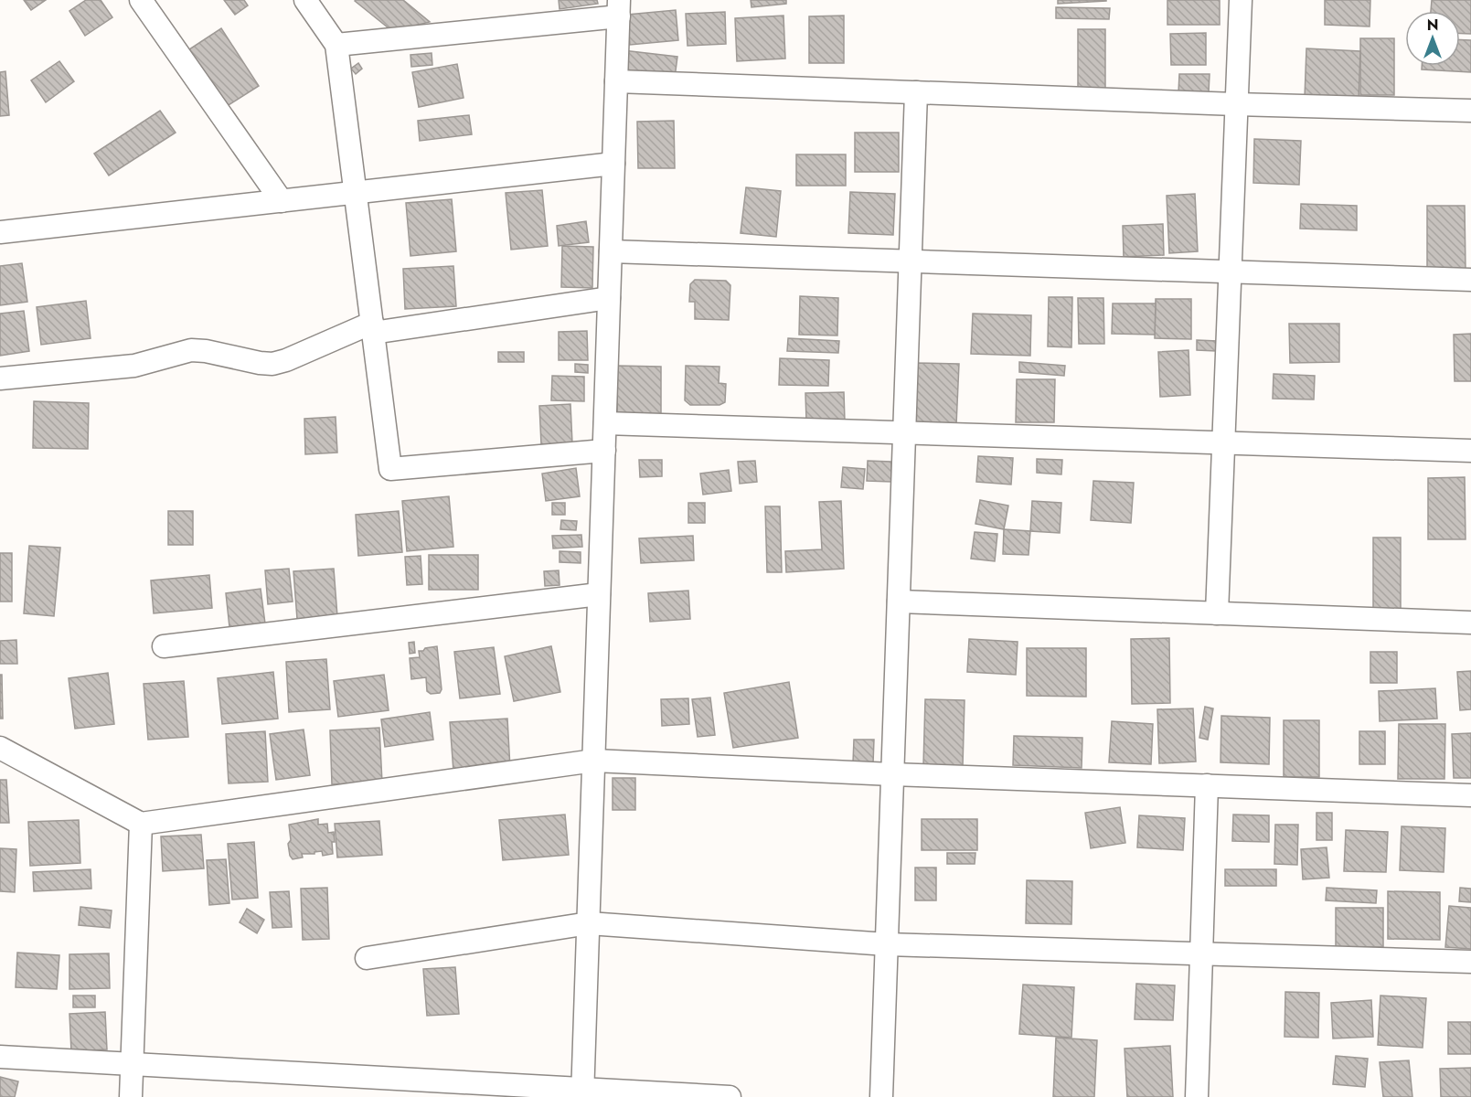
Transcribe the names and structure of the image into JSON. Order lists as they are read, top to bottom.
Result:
{
  "north": "top"
}
